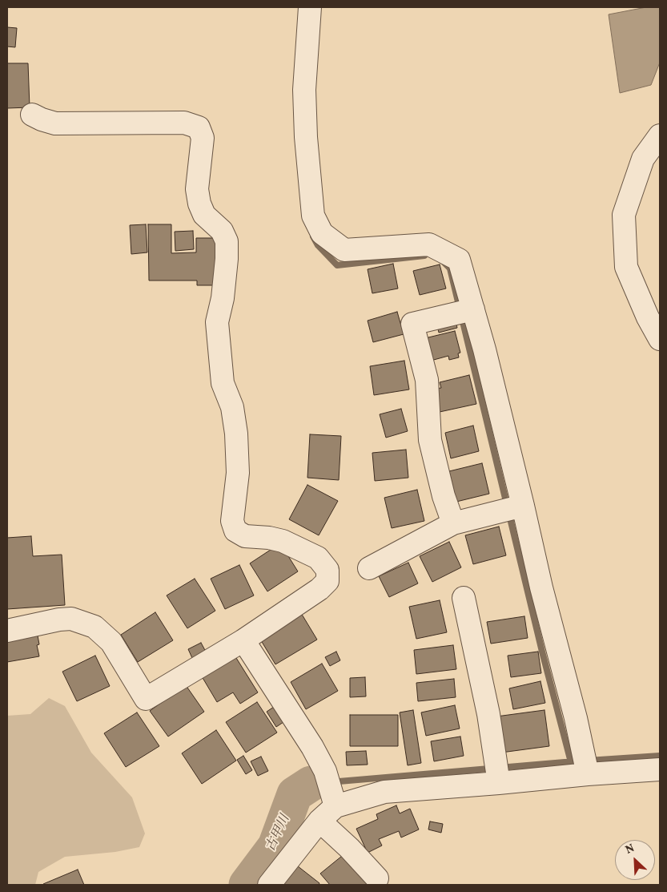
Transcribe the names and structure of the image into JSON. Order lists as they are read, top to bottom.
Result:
{
  "water": ["古甲川"],
  "north": "top left"
}
